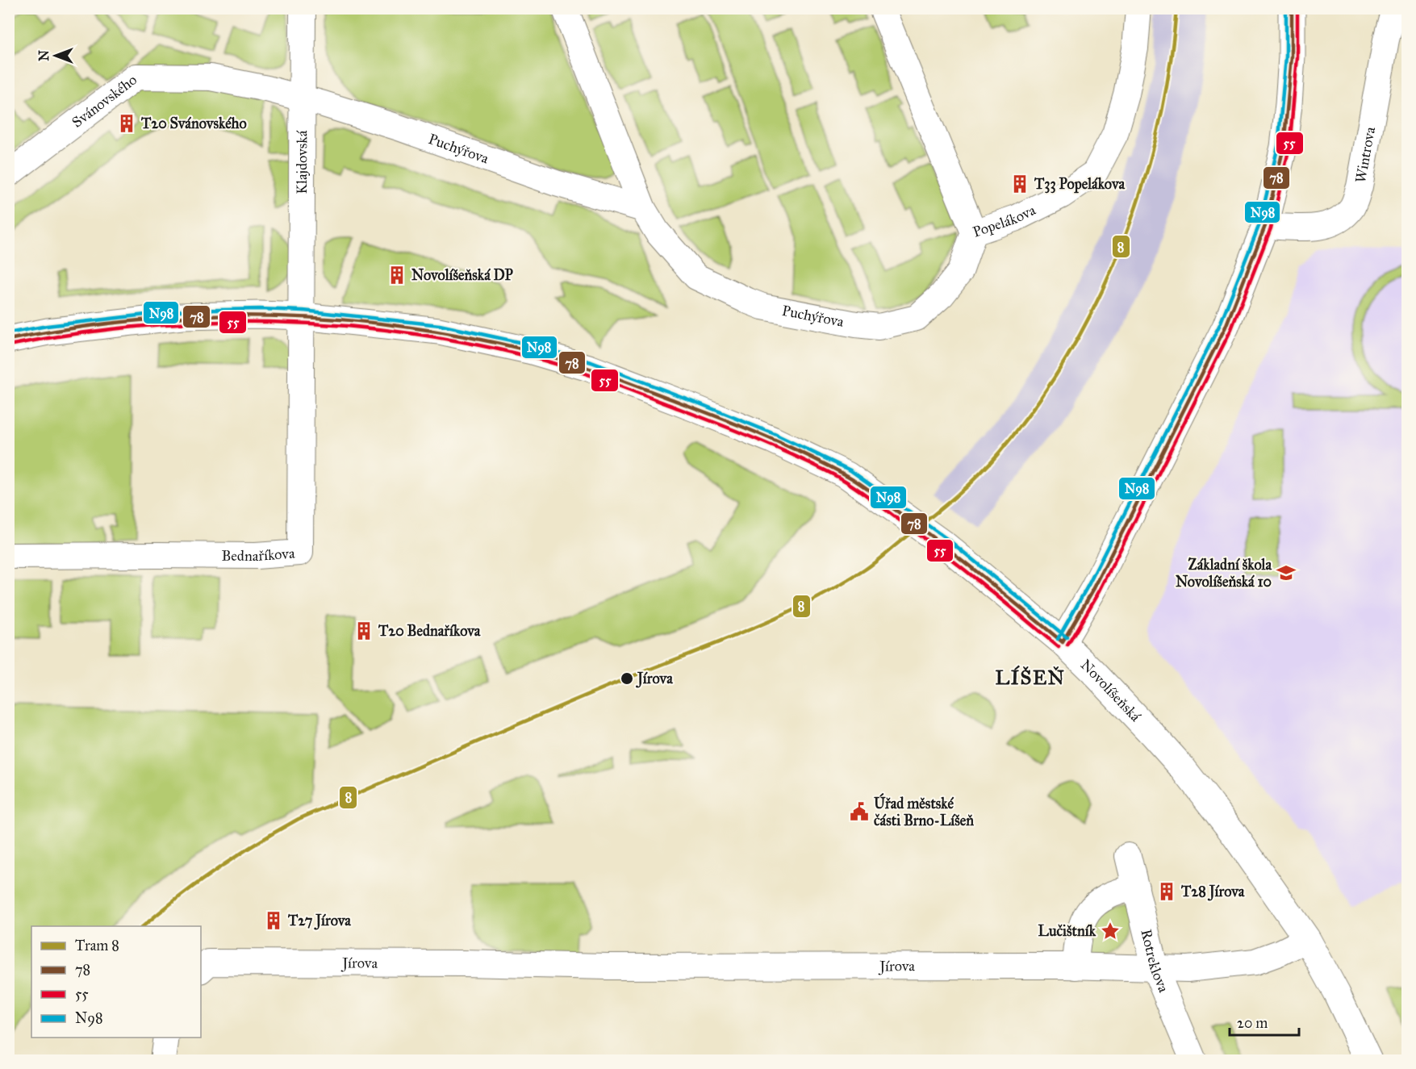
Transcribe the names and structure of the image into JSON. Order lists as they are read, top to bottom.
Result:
{
  "streets": {
    "street": [
      "Svánovského",
      "Puchýřova",
      "Wintrova",
      "Klajdovská",
      "Popelákova",
      "Bednaříkova",
      "Novolíšeňská",
      "Rotreklova",
      "Jírova"
    ]
  },
  "crossings": [
    ["Svánovského", "Puchýřova"],
    ["Svánovského", "Klajdovská"],
    ["Puchýřova", "Klajdovská"],
    ["Puchýřova", "Popelákova"],
    ["Klajdovská", "Bednaříkova"],
    ["Klajdovská", "Novolíšeňská"],
    ["Bednaříkova", "Novolíšeňská"],
    ["Novolíšeňská", "Jírova"],
    ["Rotreklova", "Jírova"]
  ],
  "districts": ["LÍŠEŇ"],
  "places": {
    "building": [
      "T20 Svánovského",
      "T33 Popelákova",
      "Novolíšeňská DP",
      "T20 Bednaříkova",
      "T28 Jírova",
      "T27 Jírova"
    ],
    "school or university": ["Základní škola Novolíšeňská 10"],
    "other": ["Jírova"],
    "public building": ["Úřad městské části Brno-Líšeň"],
    "place": ["Lučištník"]
  },
  "lines": [
    "tram line 8",
    "transit line 78",
    "transit line 55",
    "transit line N98"
  ],
  "legend": [
    "Tram 8",
    "78",
    "55",
    "N98"
  ],
  "scale_bar": "20 m",
  "north": "left"
}
